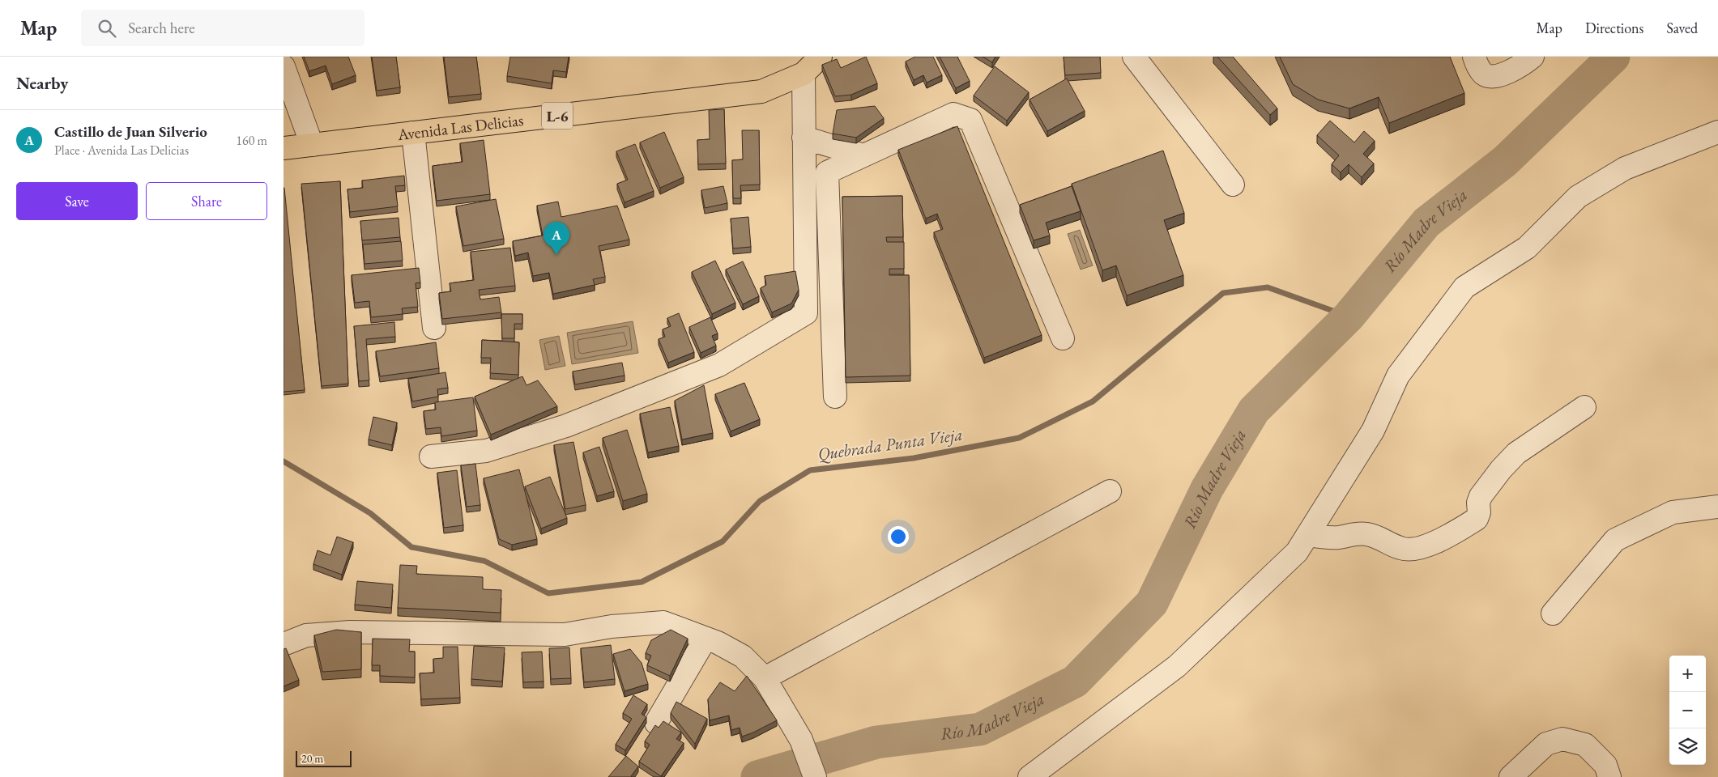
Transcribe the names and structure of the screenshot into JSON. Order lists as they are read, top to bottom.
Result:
{
  "streets": {
    "main road": ["L-6", "Avenida Las Delicias"]
  },
  "water": ["Río Madre Vieja", "Quebrada Punta Vieja"],
  "scale_bar": "20 m",
  "page": {
    "header": "Map",
    "search": "Search here",
    "nav": ["Map", "Directions", "Saved"],
    "heading": "Nearby",
    "list": [
      {
        "mark": "A",
        "name": "Castillo de Juan Silverio",
        "note": "Place · Avenida Las Delicias",
        "value": "160 m"
      }
    ],
    "buttons": ["Save", "Share"],
    "pins": "A",
    "map_buttons": ["+", "−"],
    "scale": "20 m"
  }
}
